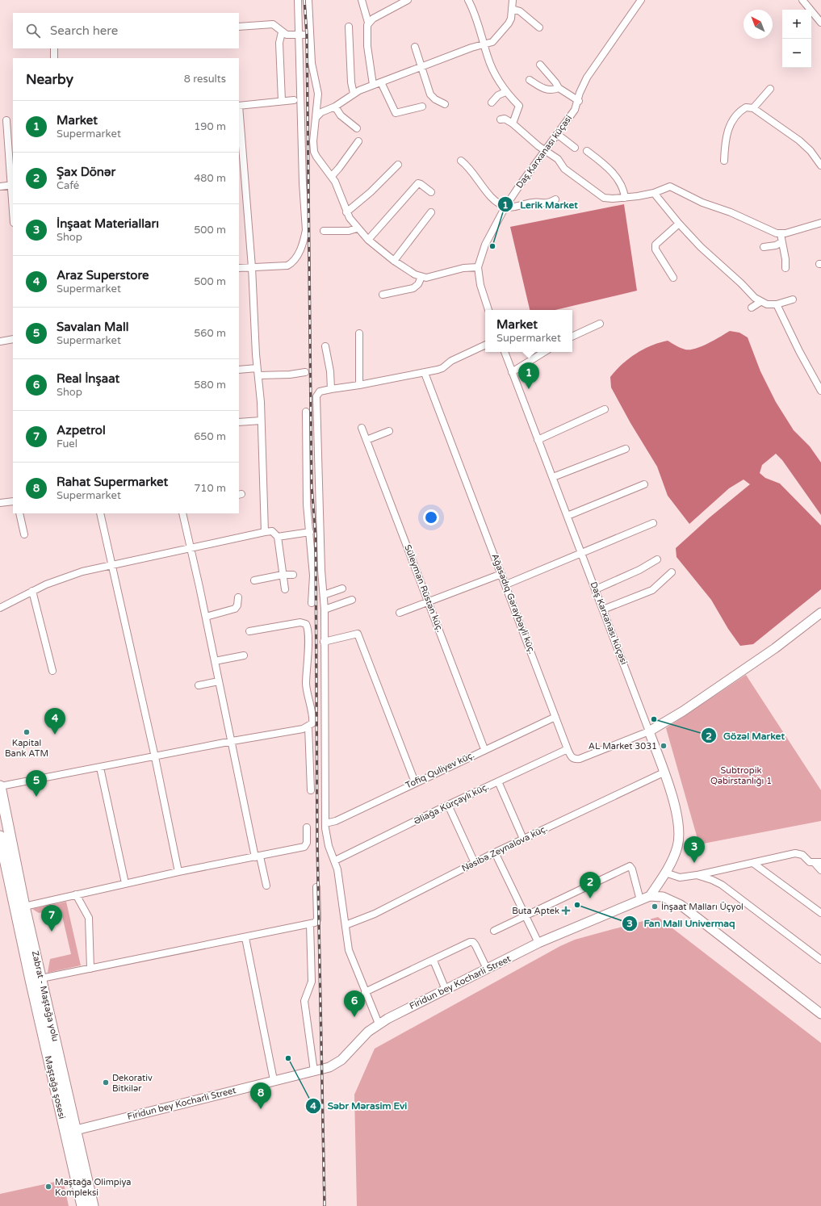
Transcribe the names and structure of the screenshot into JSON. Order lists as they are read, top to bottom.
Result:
{
  "streets": {
    "main road": ["Zabrat - Maştağa yolu", "Maştağa şosesi"],
    "street": [
      "Daş Karxanası küçəsi",
      "Süleyman Rüstən küç.",
      "Ağasadıq Gəraybəyli küç.",
      "Tofiq Quliyev küç.",
      "Əliağa Kürçaylı küç.",
      "Nəsibə Zeynalova küç.",
      "Firidun bey Kocharli Street"
    ]
  },
  "crossings": [
    ["Daş Karxanası küçəsi", "Ağasadıq Gəraybəyli küç."],
    ["Daş Karxanası küçəsi", "Nəsibə Zeynalova küç."],
    ["Daş Karxanası küçəsi", "Firidun bey Kocharli Street"],
    ["Süleyman Rüstən küç.", "Tofiq Quliyev küç."],
    ["Ağasadıq Gəraybəyli küç.", "Tofiq Quliyev küç."],
    ["Ağasadıq Gəraybəyli küç.", "Əliağa Kürçaylı küç."],
    ["Firidun bey Kocharli Street", "Zabrat - Maştağa yolu"],
    ["Firidun bey Kocharli Street", "Maştağa şosesi"],
    ["Zabrat - Maştağa yolu", "Maştağa şosesi"]
  ],
  "parks": ["Subtropik Qəbirstanlığı 1"],
  "places": {
    "other": [
      "Lerik Market",
      "Gözəl Market",
      "Kapital Bank ATM",
      "AL Market 3031",
      "Fan Mall Univermaq",
      "İnşaat Malları Üçyol",
      "Səbr Mərasim Evi",
      "Dekorativ Bitkilər",
      "Maştağa Olimpiya Kompleksi"
    ],
    "health": ["Buta Aptek"]
  },
  "north": "top left",
  "page": {
    "map_buttons": ["+", "−"],
    "search": "Search here",
    "heading": ["Nearby", "8 results"],
    "list": [
      {
        "mark": "1",
        "name": "Market",
        "note": "Supermarket",
        "value": "190 m"
      },
      {
        "mark": "2",
        "name": "Şax Dönər",
        "note": "Café",
        "value": "480 m"
      },
      {
        "mark": "3",
        "name": "İnşaat Materialları",
        "note": "Shop",
        "value": "500 m"
      },
      {
        "mark": "4",
        "name": "Araz Superstore",
        "note": "Supermarket",
        "value": "500 m"
      },
      {
        "mark": "5",
        "name": "Savalan Mall",
        "note": "Supermarket",
        "value": "560 m"
      },
      {
        "mark": "6",
        "name": "Real İnşaat",
        "note": "Shop",
        "value": "580 m"
      },
      {
        "mark": "7",
        "name": "Azpetrol",
        "note": "Fuel",
        "value": "650 m"
      },
      {
        "mark": "8",
        "name": "Rahat Supermarket",
        "note": "Supermarket",
        "value": "710 m"
      }
    ],
    "popup": ["Market", "Supermarket"],
    "pins": [
      "1",
      "4",
      "5",
      "3",
      "2",
      "7",
      "6",
      "8"
    ]
  }
}
